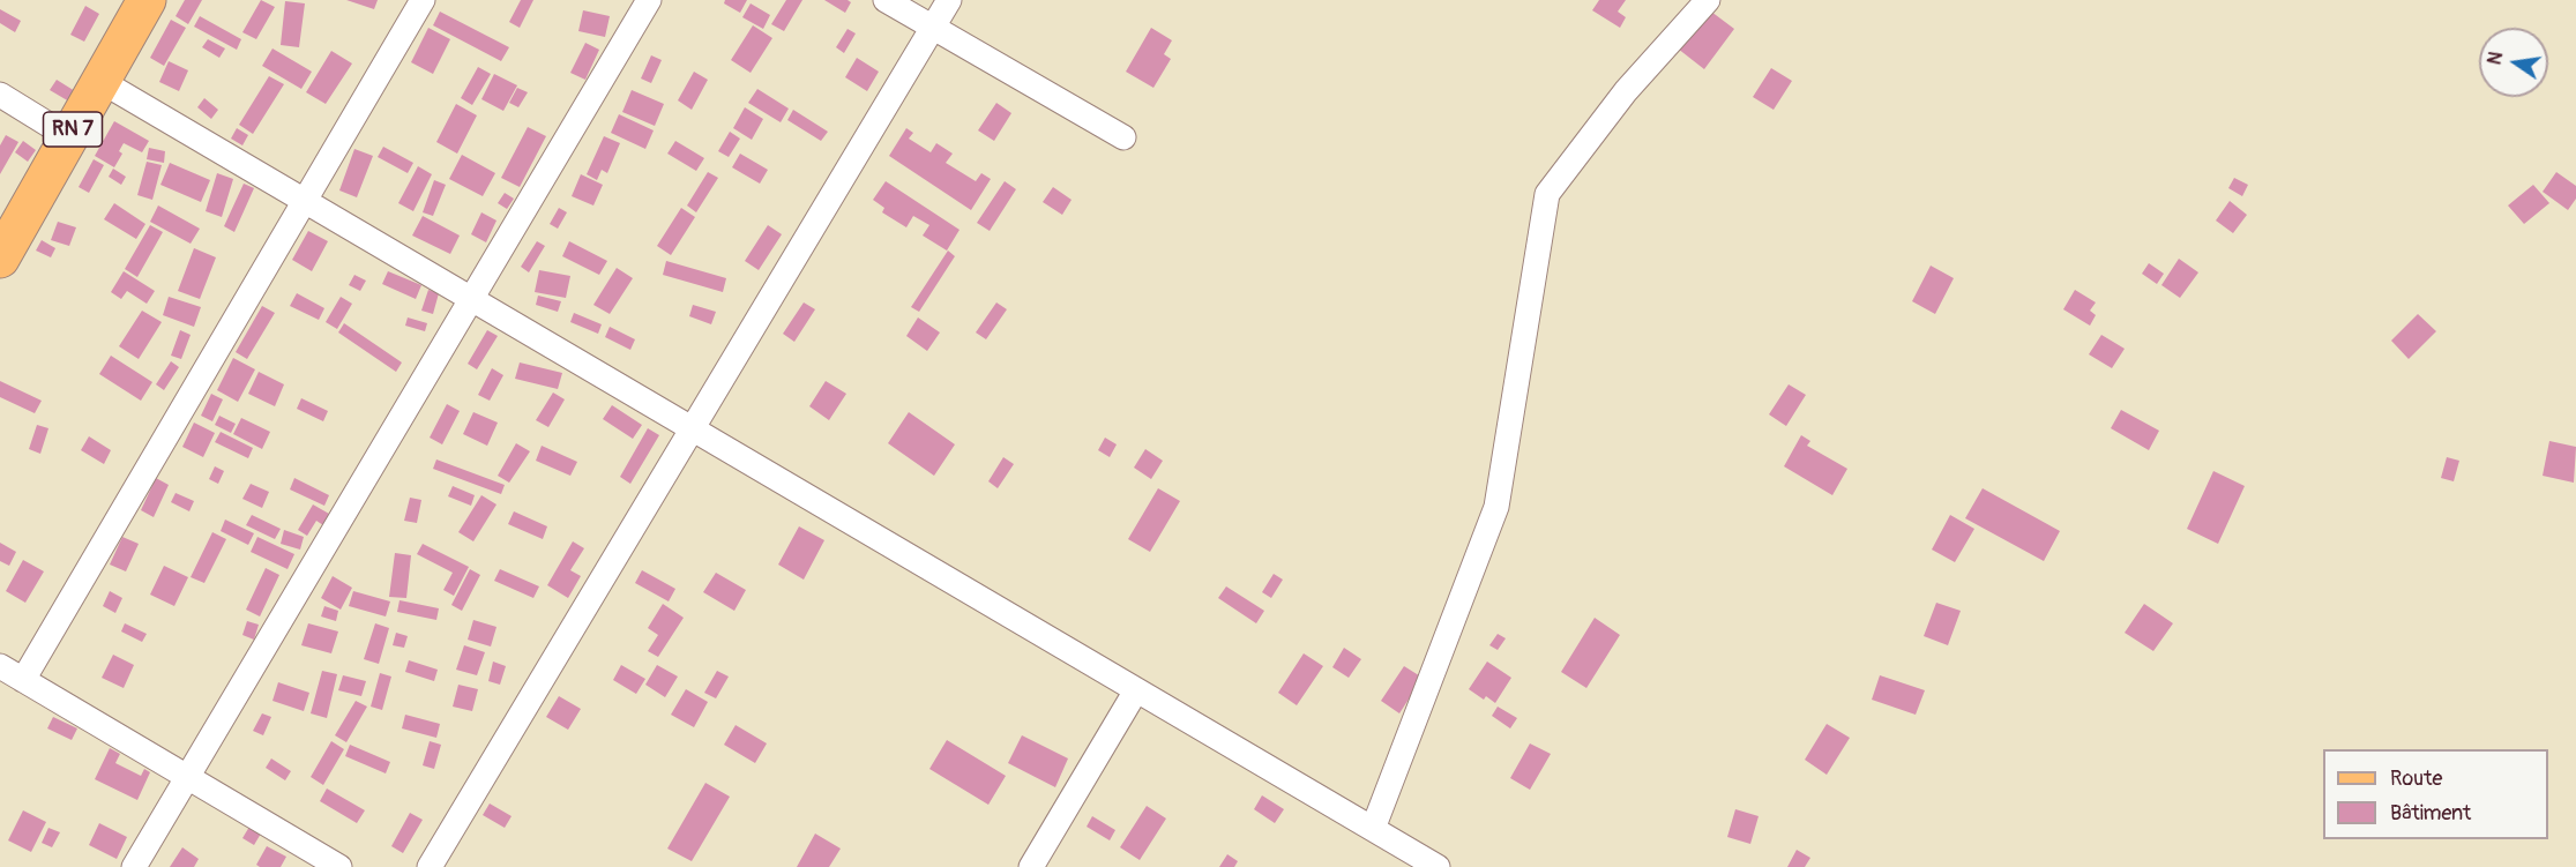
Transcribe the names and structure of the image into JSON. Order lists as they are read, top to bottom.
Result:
{
  "streets": {
    "main road": ["RN 7"]
  },
  "legend": ["Route", "Bâtiment"],
  "north": "left"
}
